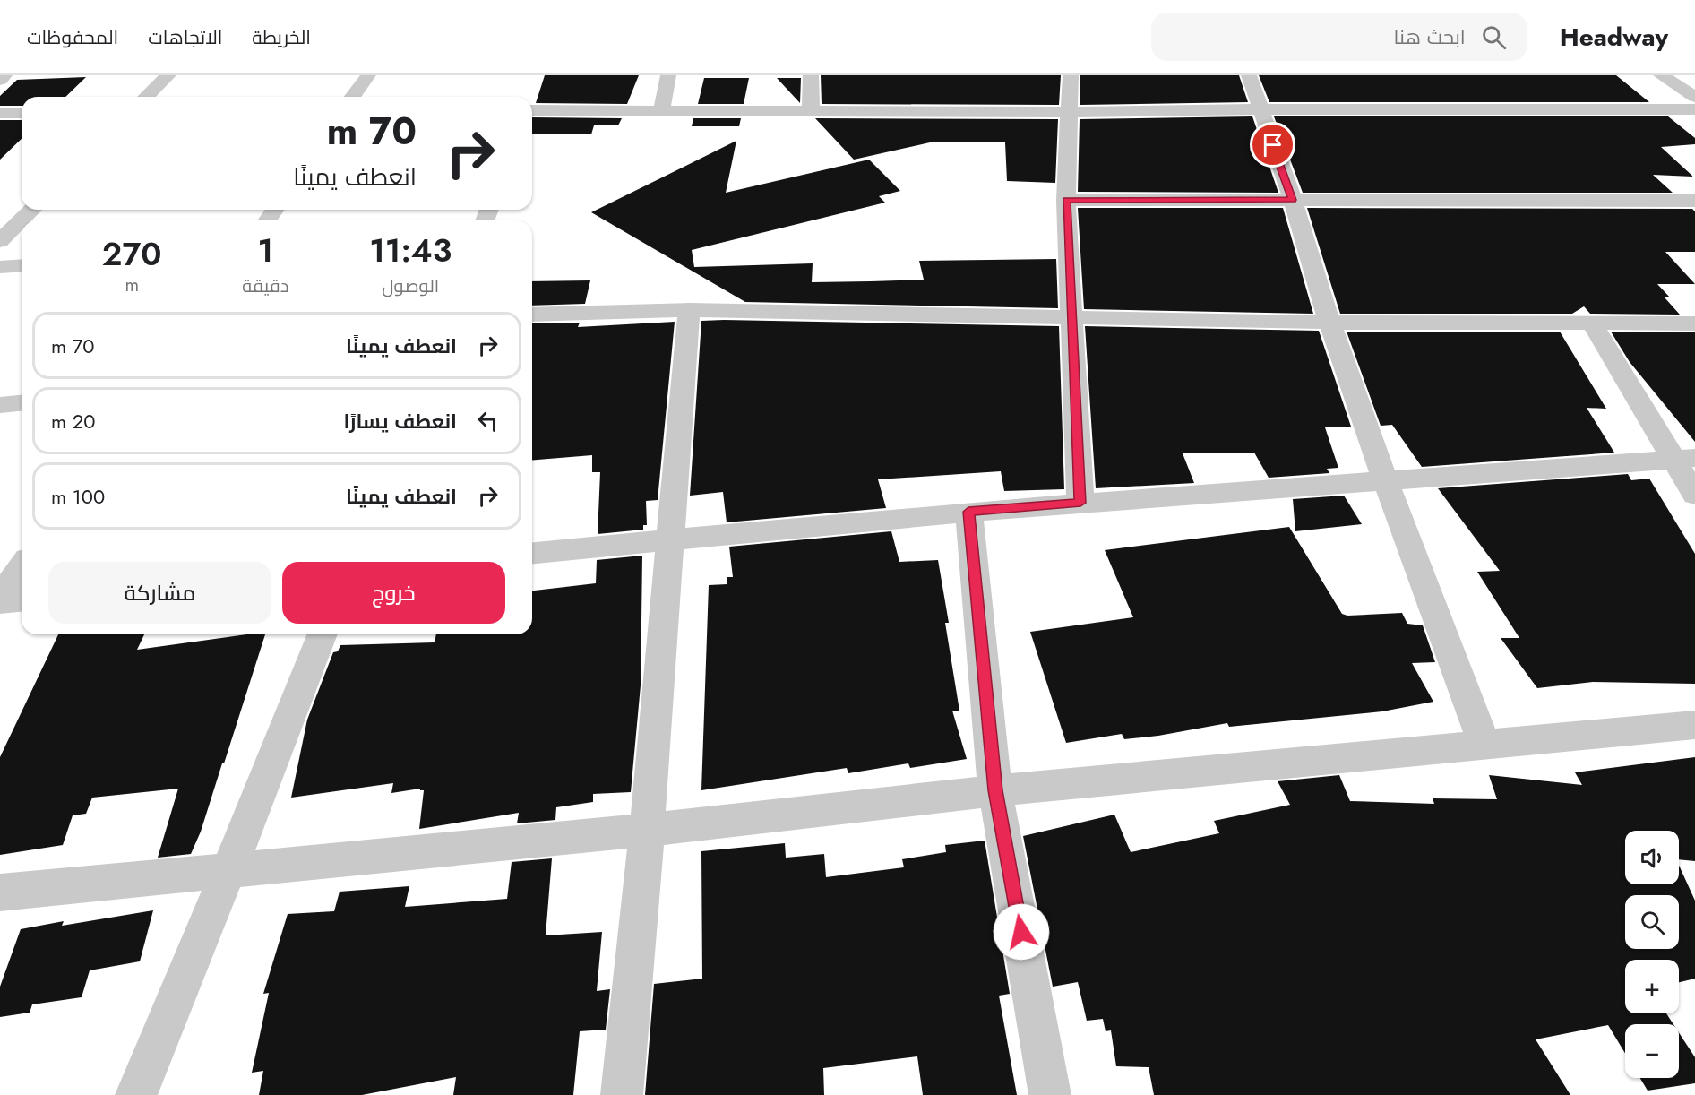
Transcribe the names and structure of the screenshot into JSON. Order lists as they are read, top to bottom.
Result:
{
  "page": {
    "header": "Headway",
    "search": "ابحث هنا",
    "nav": ["الخريطة", "الاتجاهات", "المحفوظات"],
    "turn": ["70 m", "انعطف يمينًا"],
    "eta": [
      "11:43",
      "الوصول",
      "1",
      "دقيقة",
      "270",
      "m"
    ],
    "list": [
      {
        "name": "انعطف يمينًا",
        "value": "70 m"
      },
      {
        "name": "انعطف يسارًا",
        "value": "20 m"
      },
      {
        "name": "انعطف يمينًا",
        "value": "100 m"
      }
    ],
    "buttons": ["خروج", "مشاركة"],
    "map_buttons": ["+", "−"]
  }
}
